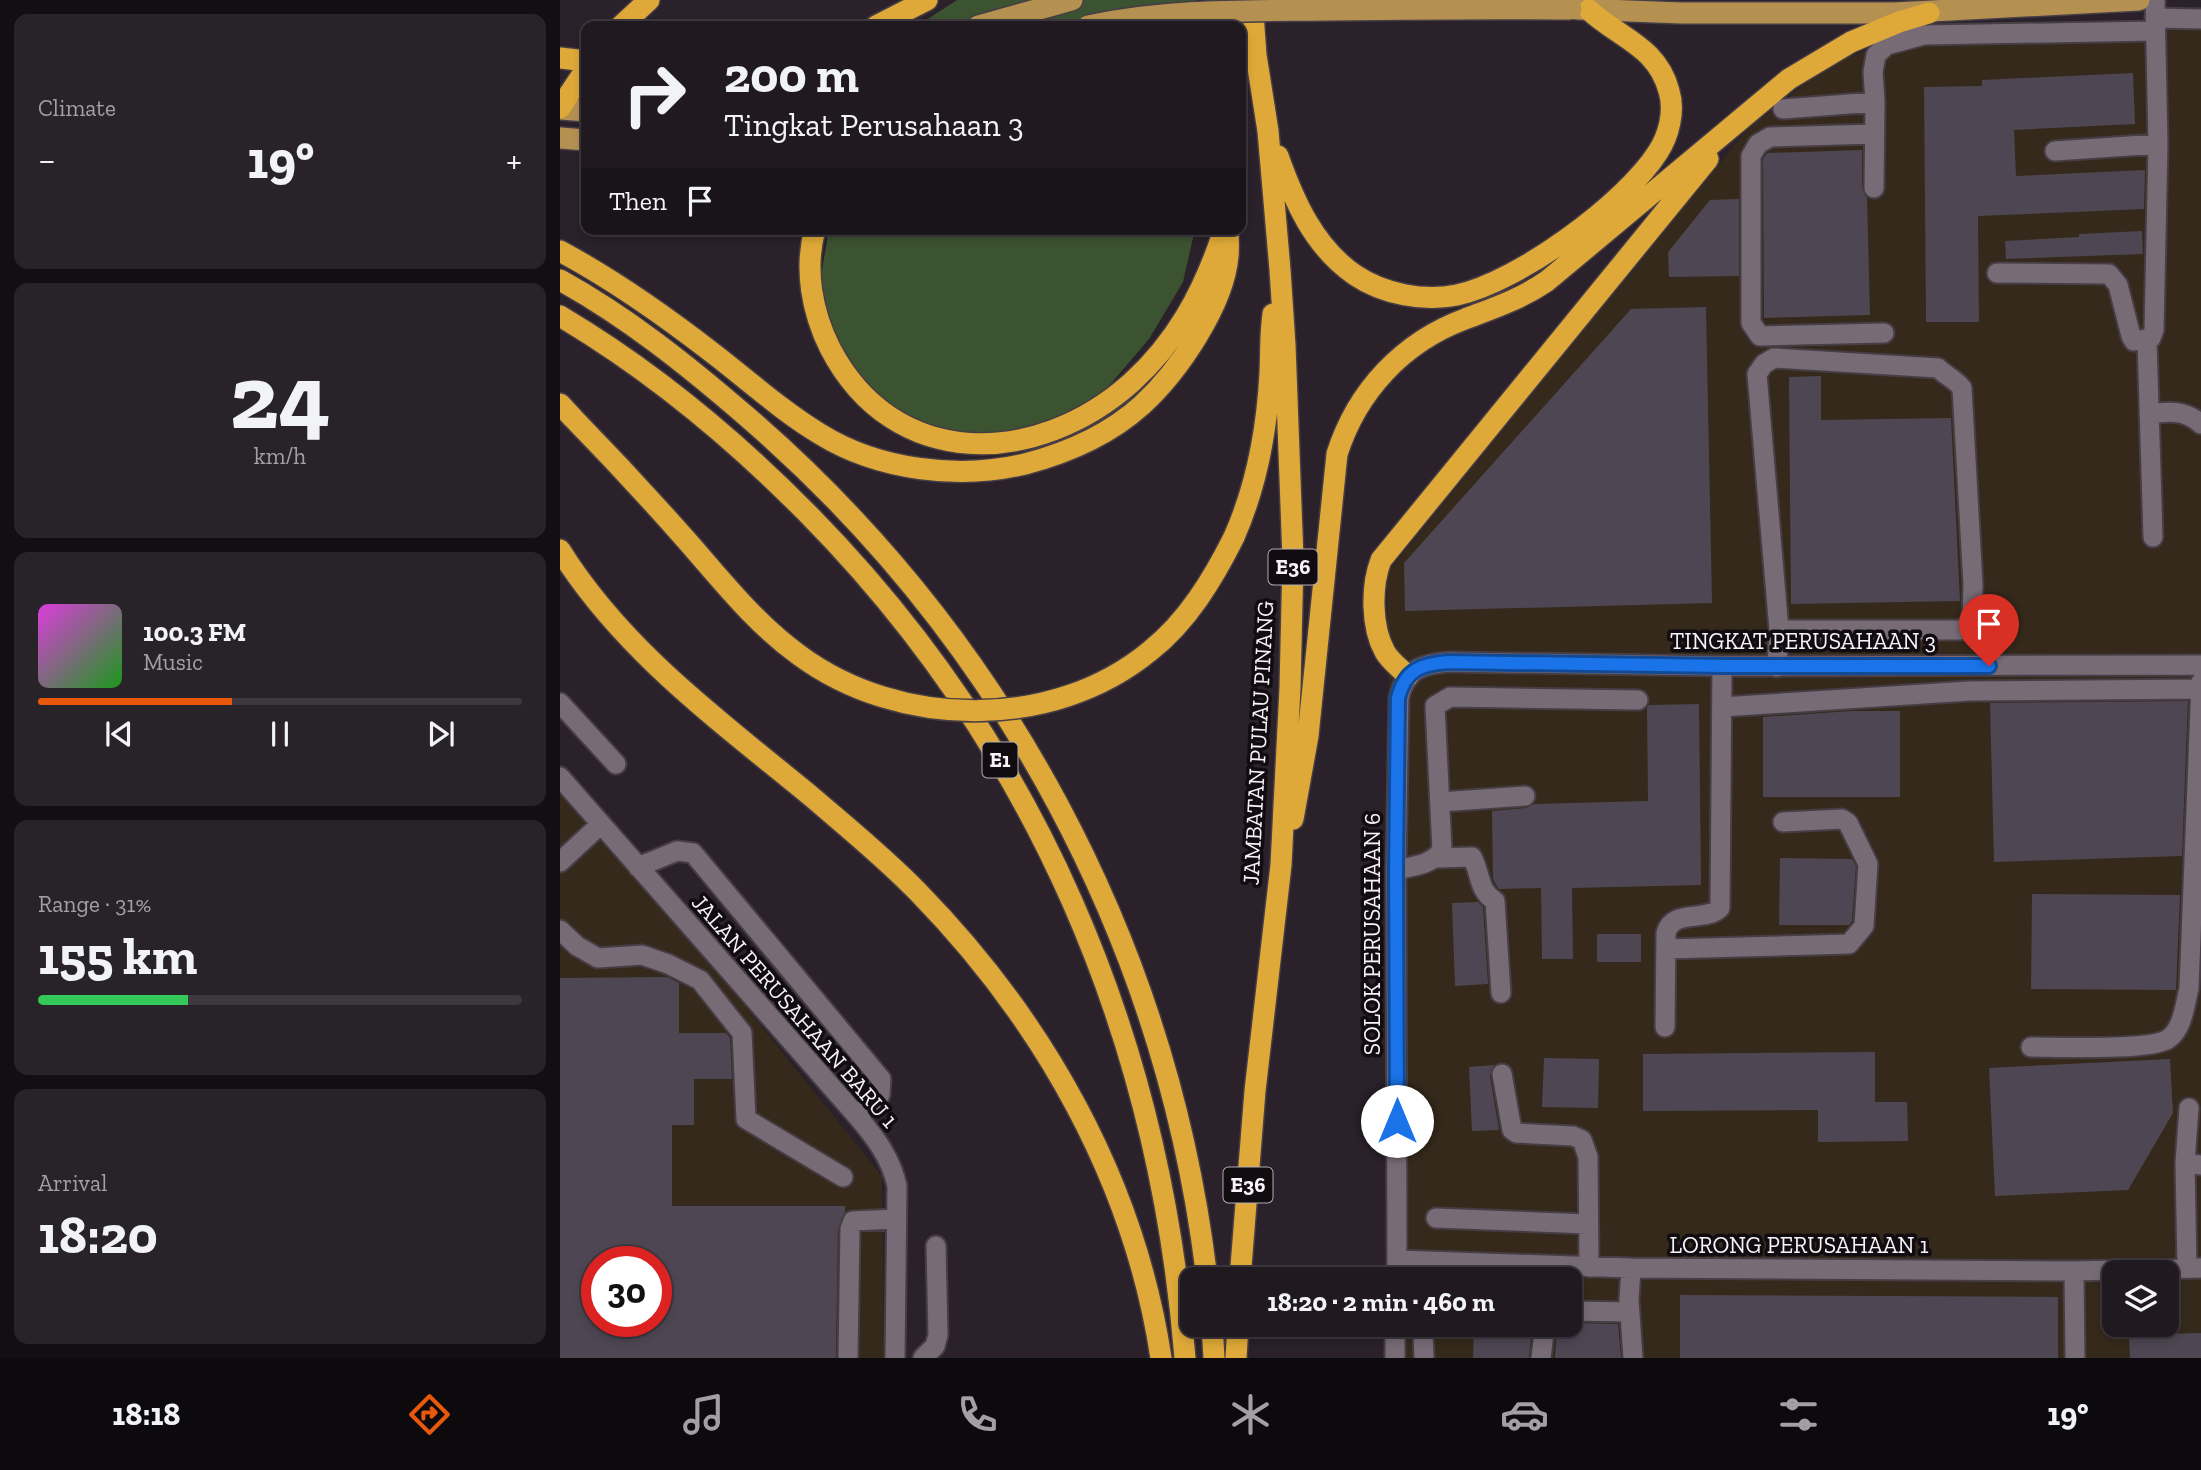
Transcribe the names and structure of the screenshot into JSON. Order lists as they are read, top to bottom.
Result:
{
  "streets": {
    "highway": ["E36", "JAMBATAN PULAU PINANG", "E1"],
    "street": [
      "TINGKAT PERUSAHAAN 3",
      "SOLOK PERUSAHAAN 6",
      "JALAN PERUSAHAAN BARU 1",
      "LORONG PERUSAHAAN 1"
    ]
  },
  "crossings": [
    ["TINGKAT PERUSAHAAN 3", "SOLOK PERUSAHAAN 6"]
  ],
  "page": {
    "tile": [
      "Climate",
      ["24", "km/h"],
      ["Range · 31%", "155 km"],
      ["Arrival", "18:20"]
    ],
    "turn": ["200 m", "Tingkat Perusahaan 3"],
    "heat": ["−", "19°", "+"],
    "then": "Then",
    "song": ["100.3 FM", "Music"],
    "limit": "30",
    "trip": "18:20 · 2 min · 460 m",
    "tabs": ["18:18", "19°"]
  }
}
